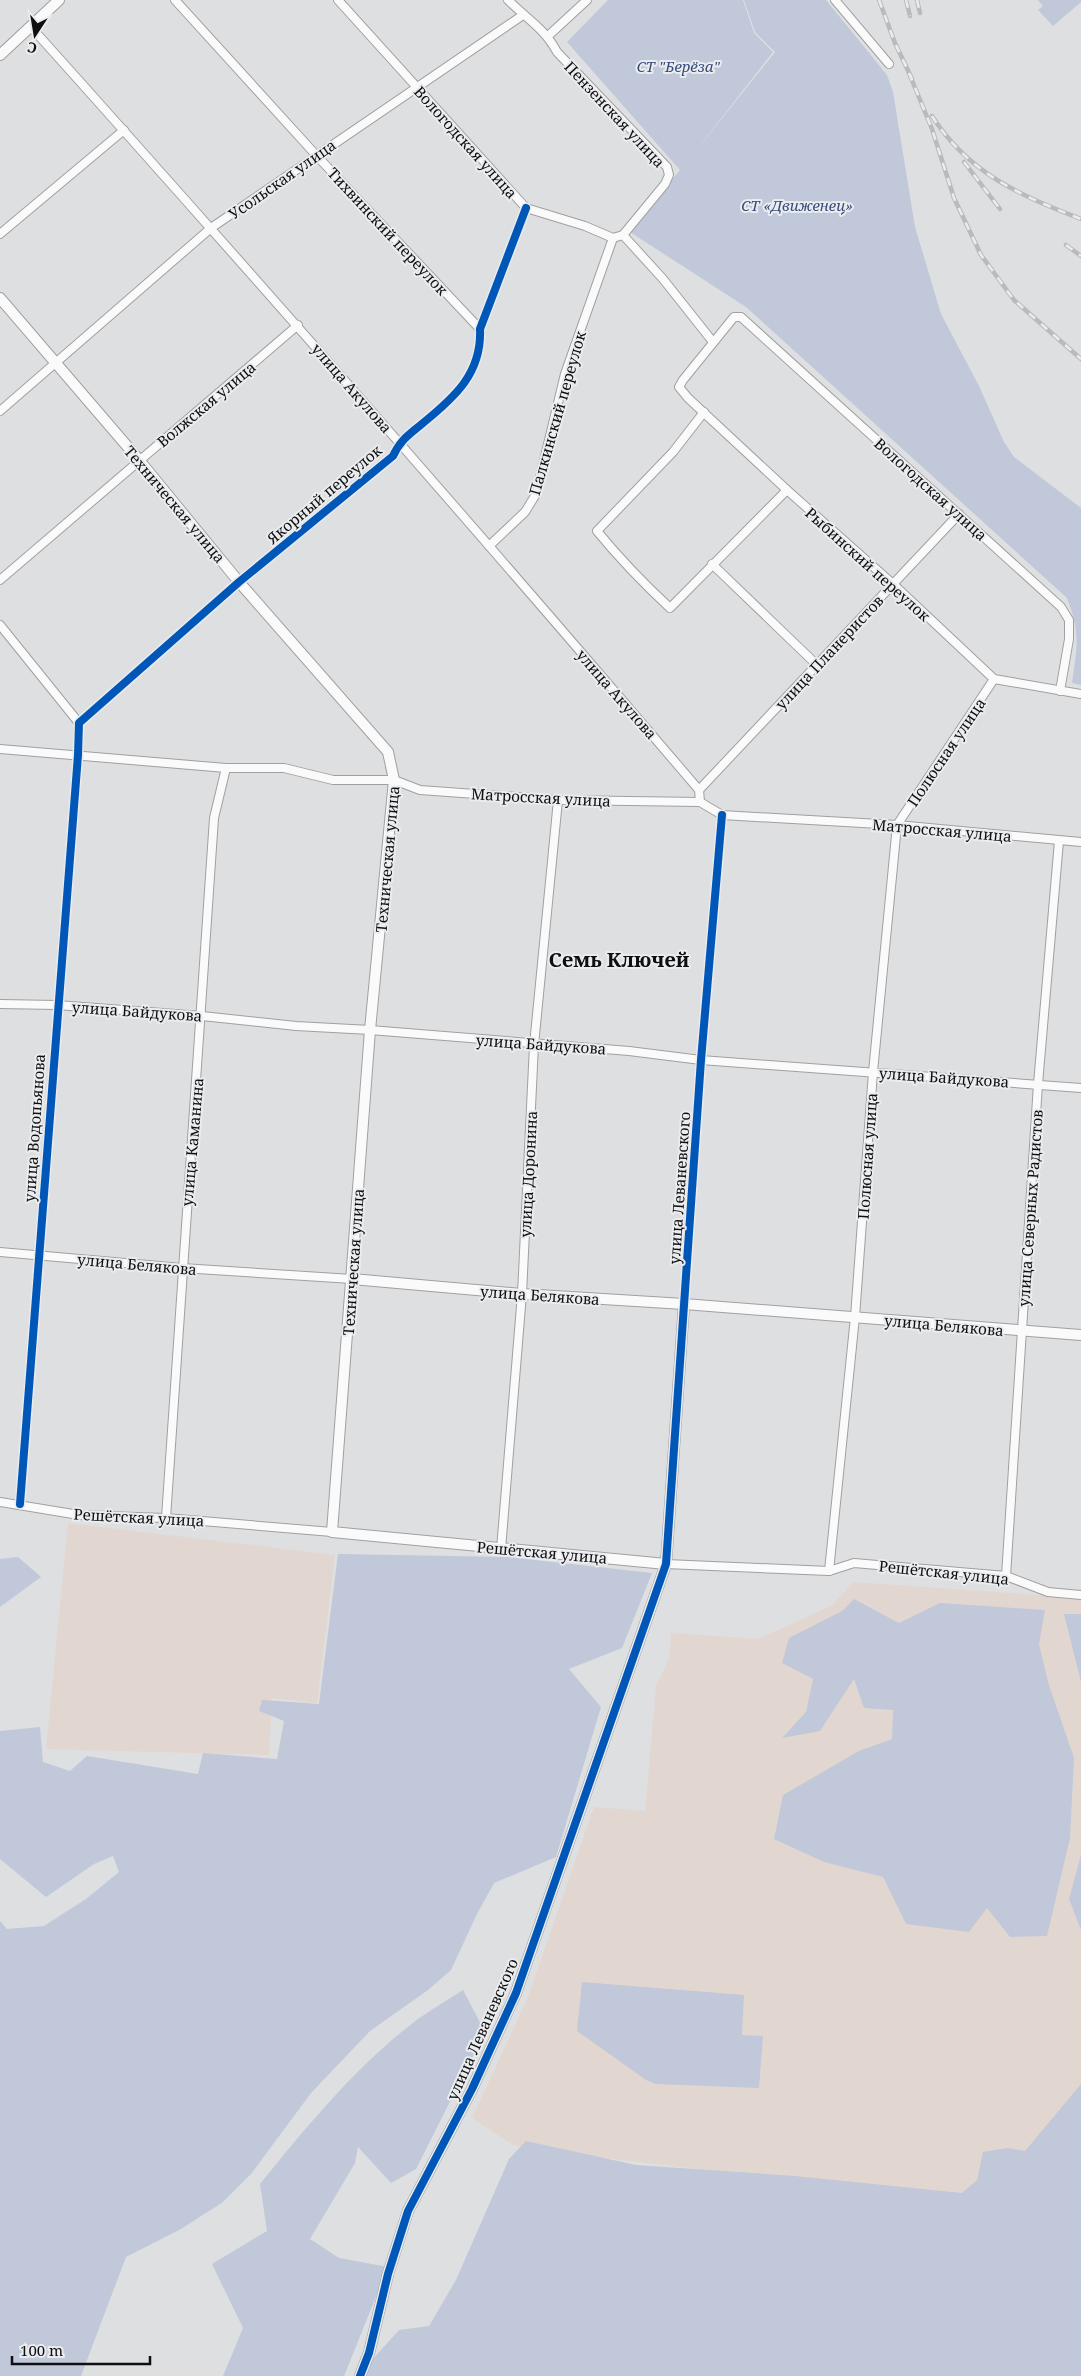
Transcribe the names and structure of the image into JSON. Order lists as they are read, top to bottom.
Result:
{
  "streets": {
    "street": [
      "Пензенская улица",
      "Вологодская улица",
      "Усольская улица",
      "Тихвинский переулок",
      "улица Акулова",
      "Волжская улица",
      "Палкинский переулок",
      "Якорный переулок",
      "Техническая улица",
      "Рыбинский переулок",
      "улица Планеристов",
      "Полюсная улица",
      "Матросская улица",
      "улица Байдукова",
      "улица Водопьянова",
      "улица Каманина",
      "улица Доронина",
      "улица Леваневского",
      "улица Северных Радистов",
      "улица Белякова",
      "Решётская улица"
    ]
  },
  "crossings": [
    ["Пензенская улица", "Усольская улица"],
    ["Вологодская улица", "Усольская улица"],
    ["Вологодская улица", "Палкинский переулок"],
    ["Вологодская улица", "Якорный переулок"],
    ["Вологодская улица", "Рыбинский переулок"],
    ["Вологодская улица", "улица Планеристов"],
    ["Усольская улица", "Тихвинский переулок"],
    ["Усольская улица", "улица Акулова"],
    ["Усольская улица", "Техническая улица"],
    ["Тихвинский переулок", "Якорный переулок"],
    ["улица Акулова", "Волжская улица"],
    ["улица Акулова", "Палкинский переулок"],
    ["улица Акулова", "Якорный переулок"],
    ["улица Акулова", "улица Планеристов"],
    ["Волжская улица", "Техническая улица"],
    ["Якорный переулок", "Техническая улица"],
    ["Техническая улица", "Матросская улица"],
    ["Техническая улица", "улица Байдукова"],
    ["Техническая улица", "улица Белякова"],
    ["Техническая улица", "Решётская улица"],
    ["Рыбинский переулок", "улица Планеристов"],
    ["Рыбинский переулок", "Полюсная улица"],
    ["Полюсная улица", "Матросская улица"],
    ["Полюсная улица", "улица Байдукова"],
    ["Полюсная улица", "улица Белякова"],
    ["Полюсная улица", "Решётская улица"],
    ["Матросская улица", "улица Водопьянова"],
    ["Матросская улица", "улица Каманина"],
    ["Матросская улица", "улица Доронина"],
    ["Матросская улица", "улица Леваневского"],
    ["Матросская улица", "улица Северных Радистов"],
    ["улица Байдукова", "улица Водопьянова"],
    ["улица Байдукова", "улица Каманина"],
    ["улица Байдукова", "улица Доронина"],
    ["улица Байдукова", "улица Леваневского"],
    ["улица Байдукова", "улица Северных Радистов"],
    ["улица Водопьянова", "улица Белякова"],
    ["улица Водопьянова", "Решётская улица"],
    ["улица Каманина", "улица Белякова"],
    ["улица Каманина", "Решётская улица"],
    ["улица Доронина", "улица Белякова"],
    ["улица Доронина", "Решётская улица"],
    ["улица Леваневского", "улица Белякова"],
    ["улица Леваневского", "Решётская улица"],
    ["улица Северных Радистов", "улица Белякова"],
    ["улица Северных Радистов", "Решётская улица"]
  ],
  "districts": ["Семь Ключей"],
  "parks": ["СТ \"Берёза\"", "СТ «Движенец»"],
  "scale_bar": "100 m",
  "north": "bottom"
}
